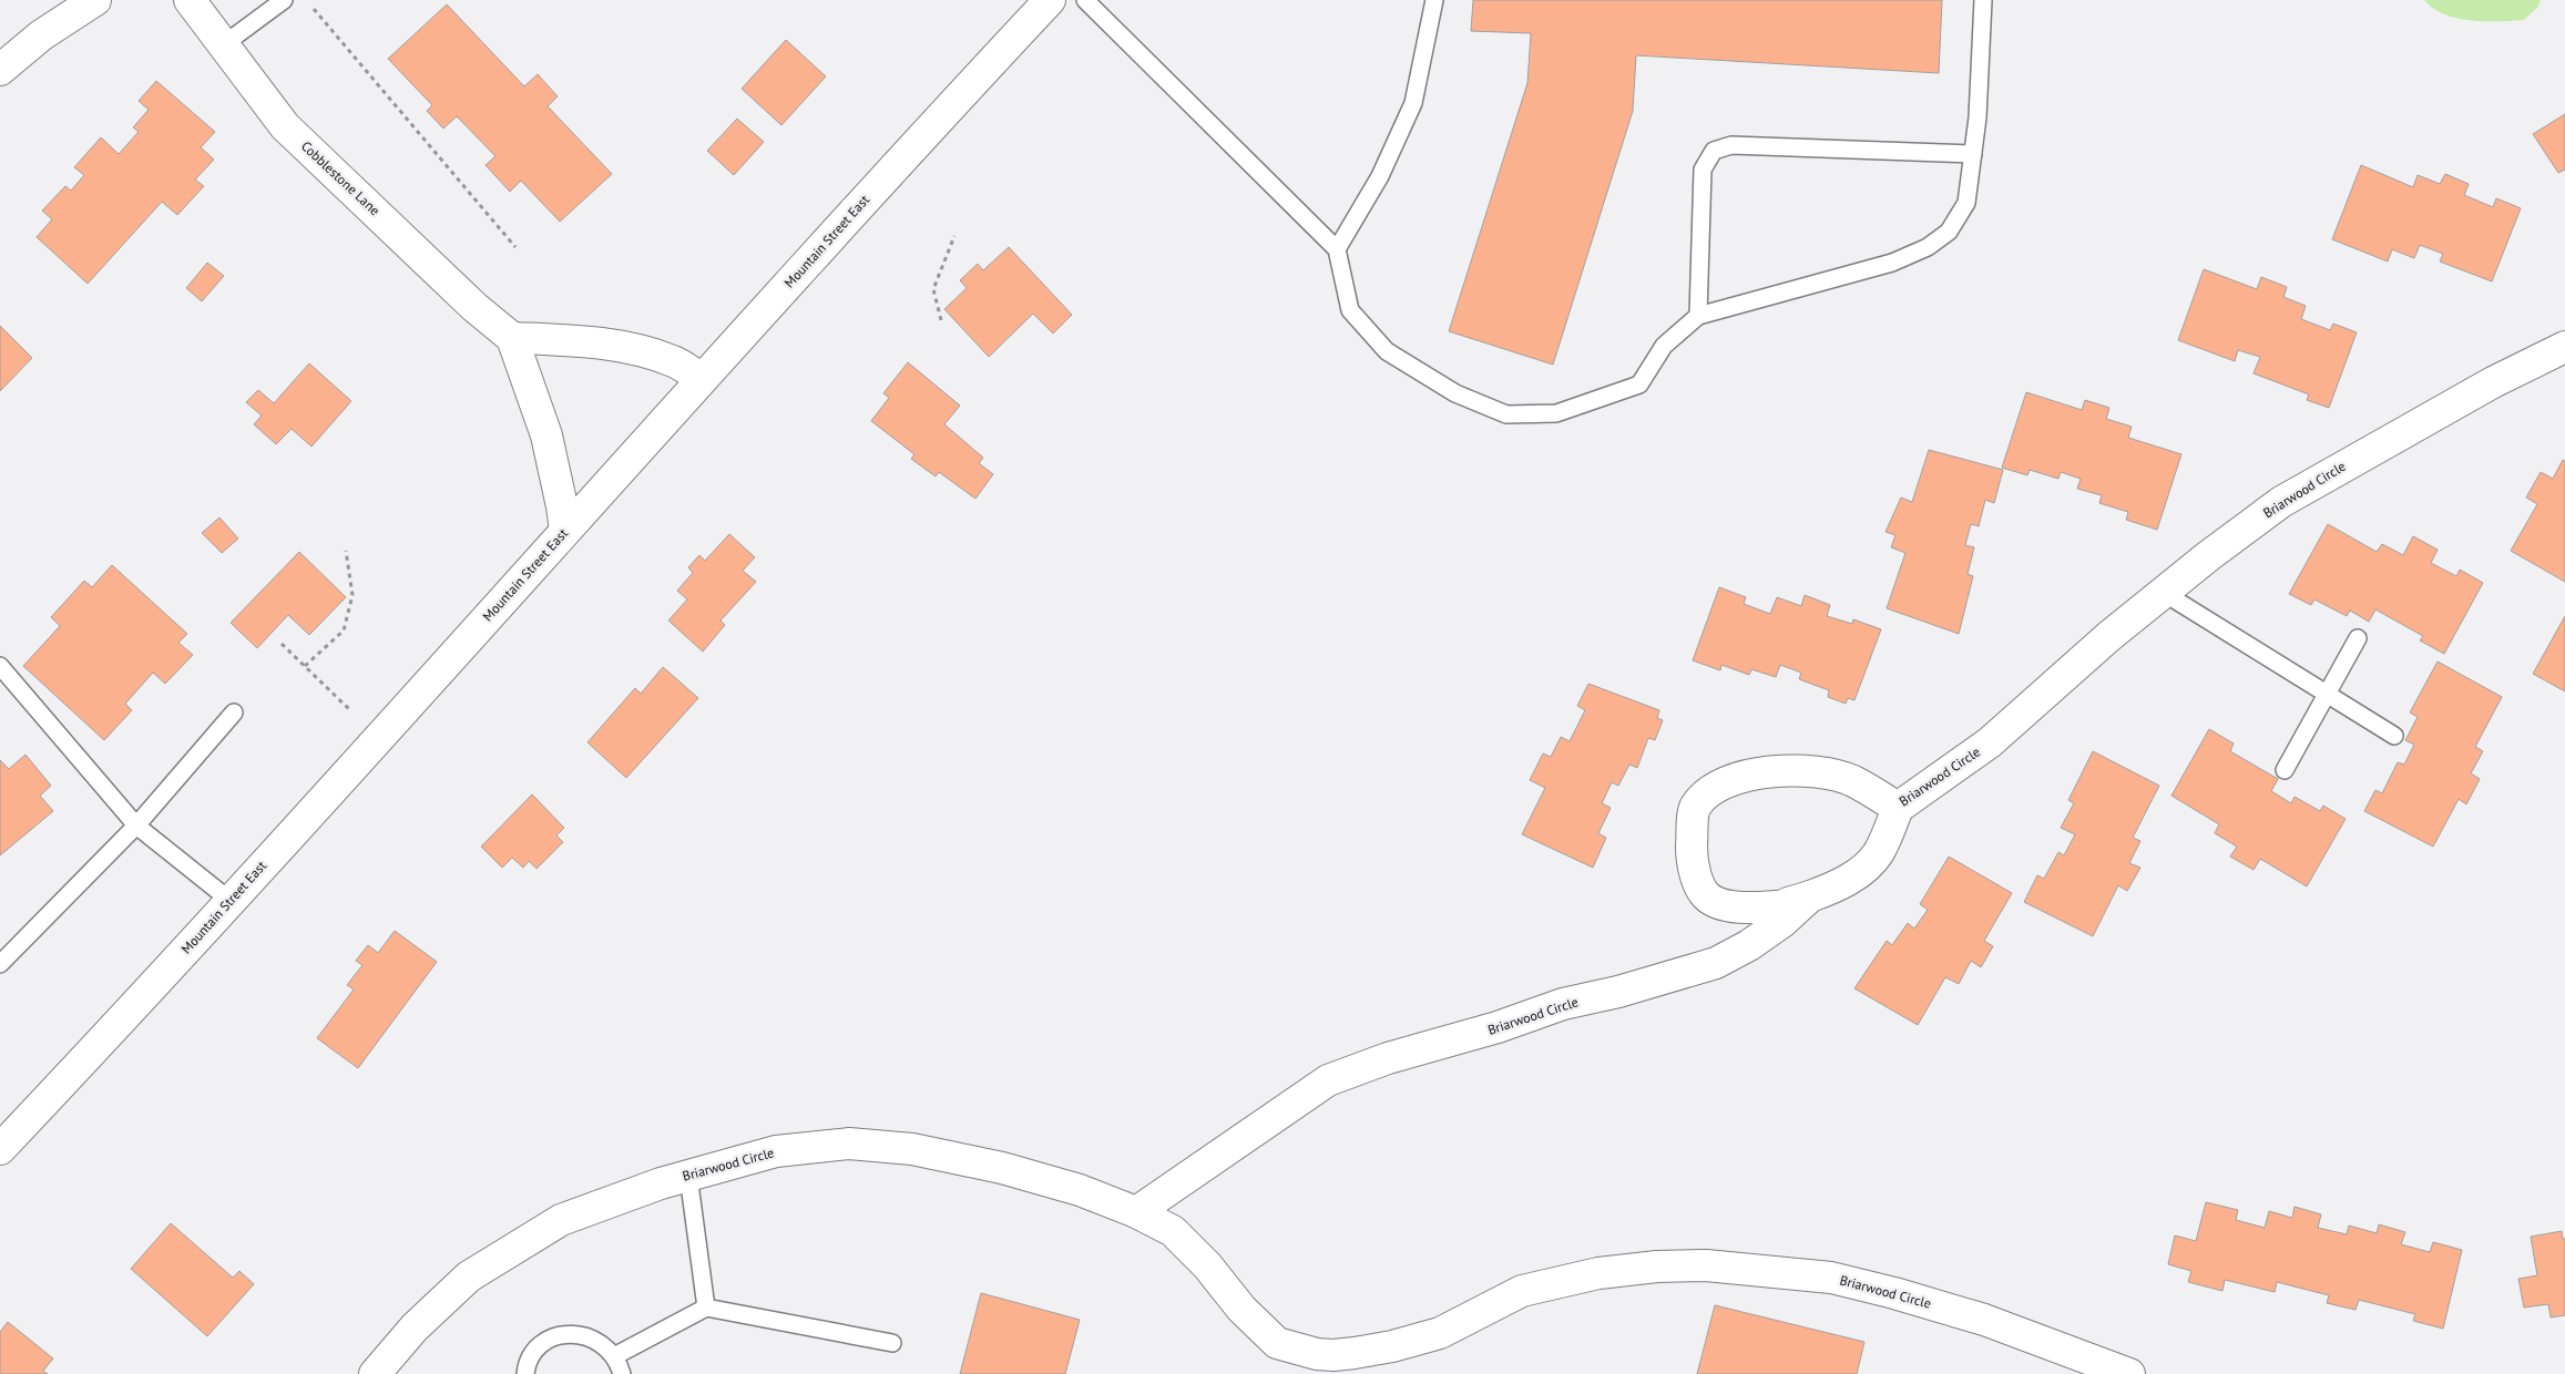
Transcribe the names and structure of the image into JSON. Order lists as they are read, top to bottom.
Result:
{
  "streets": {
    "street": ["Cobblestone Lane", "Mountain Street East", "Briarwood Circle"]
  }
}
